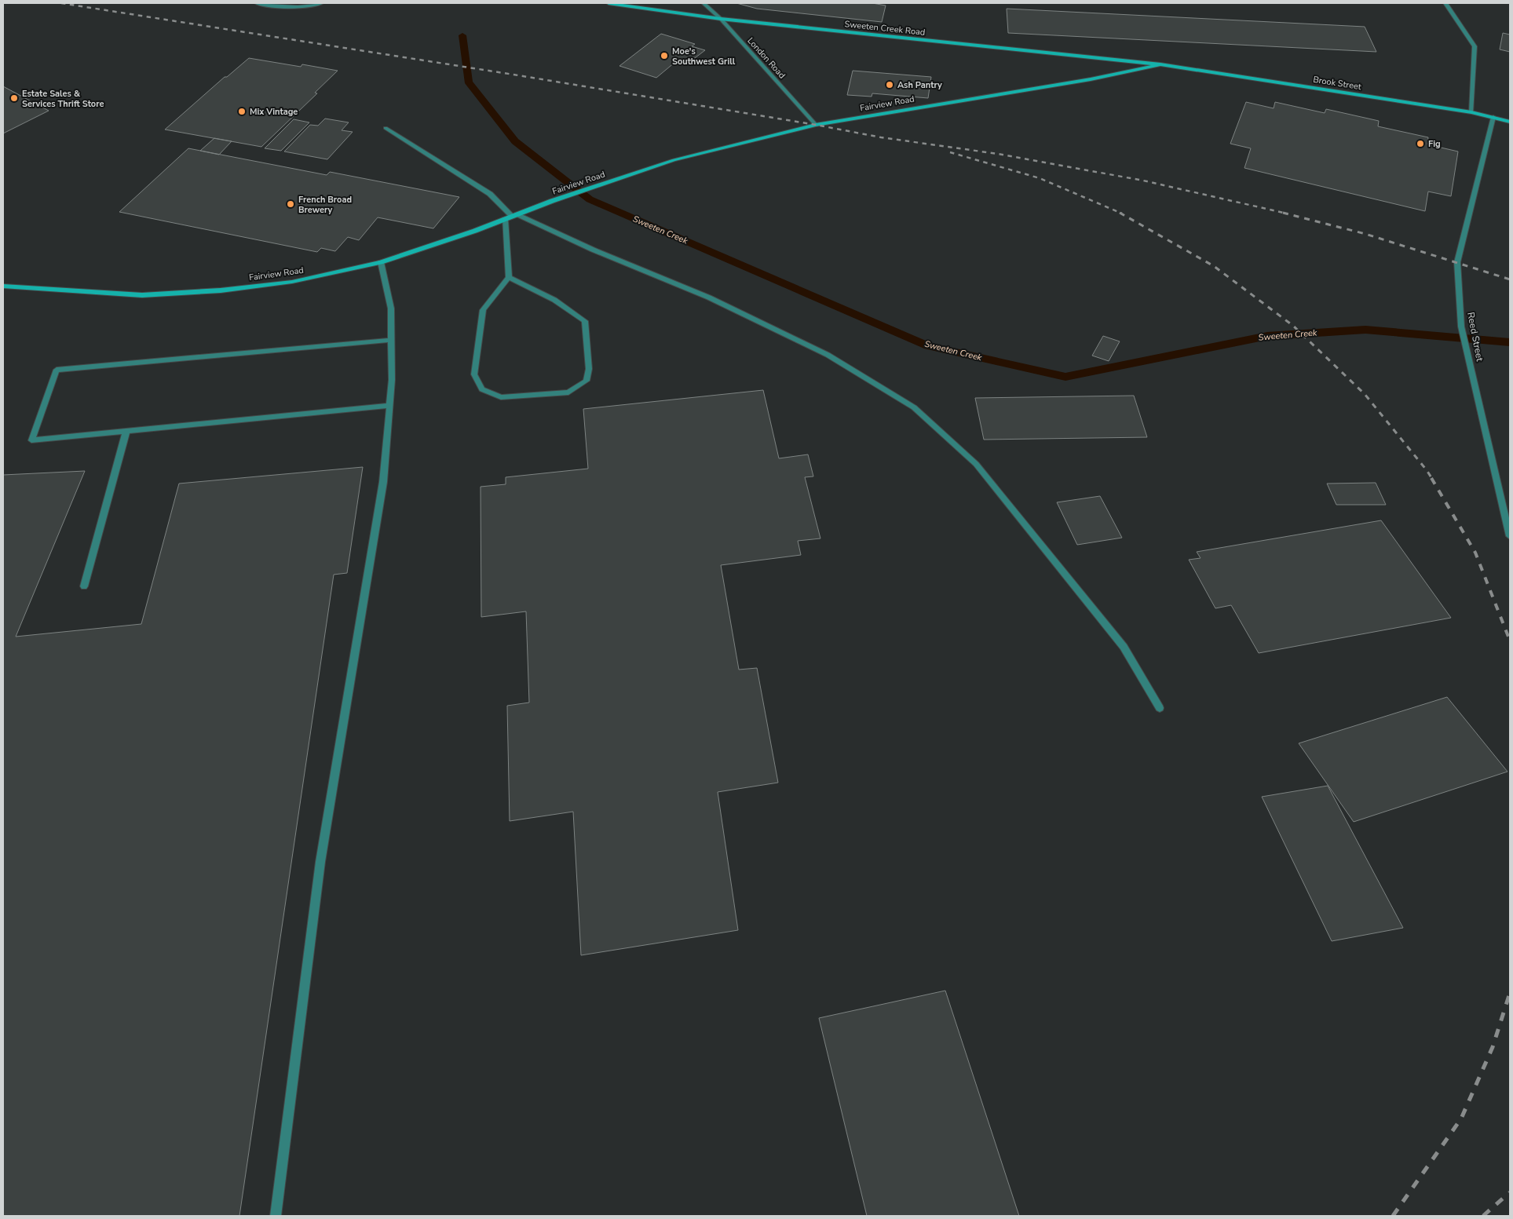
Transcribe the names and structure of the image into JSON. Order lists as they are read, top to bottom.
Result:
{
  "streets": {
    "main road": ["Sweeten Creek Road", "Brook Street", "Fairview Road"],
    "street": ["London Road", "Reed Street"]
  },
  "crossings": [
    ["Sweeten Creek Road", "London Road"],
    ["Sweeten Creek Road", "Brook Street"],
    ["Sweeten Creek Road", "Fairview Road"],
    ["London Road", "Fairview Road"],
    ["Brook Street", "Fairview Road"],
    ["Brook Street", "Reed Street"]
  ],
  "water": ["Sweeten Creek"],
  "places": [
    "Moe's Southwest Grill",
    "Ash Pantry",
    "Estate Sales & Services Thrift Store",
    "Mix Vintage",
    "Fig",
    "French Broad Brewery"
  ]
}
